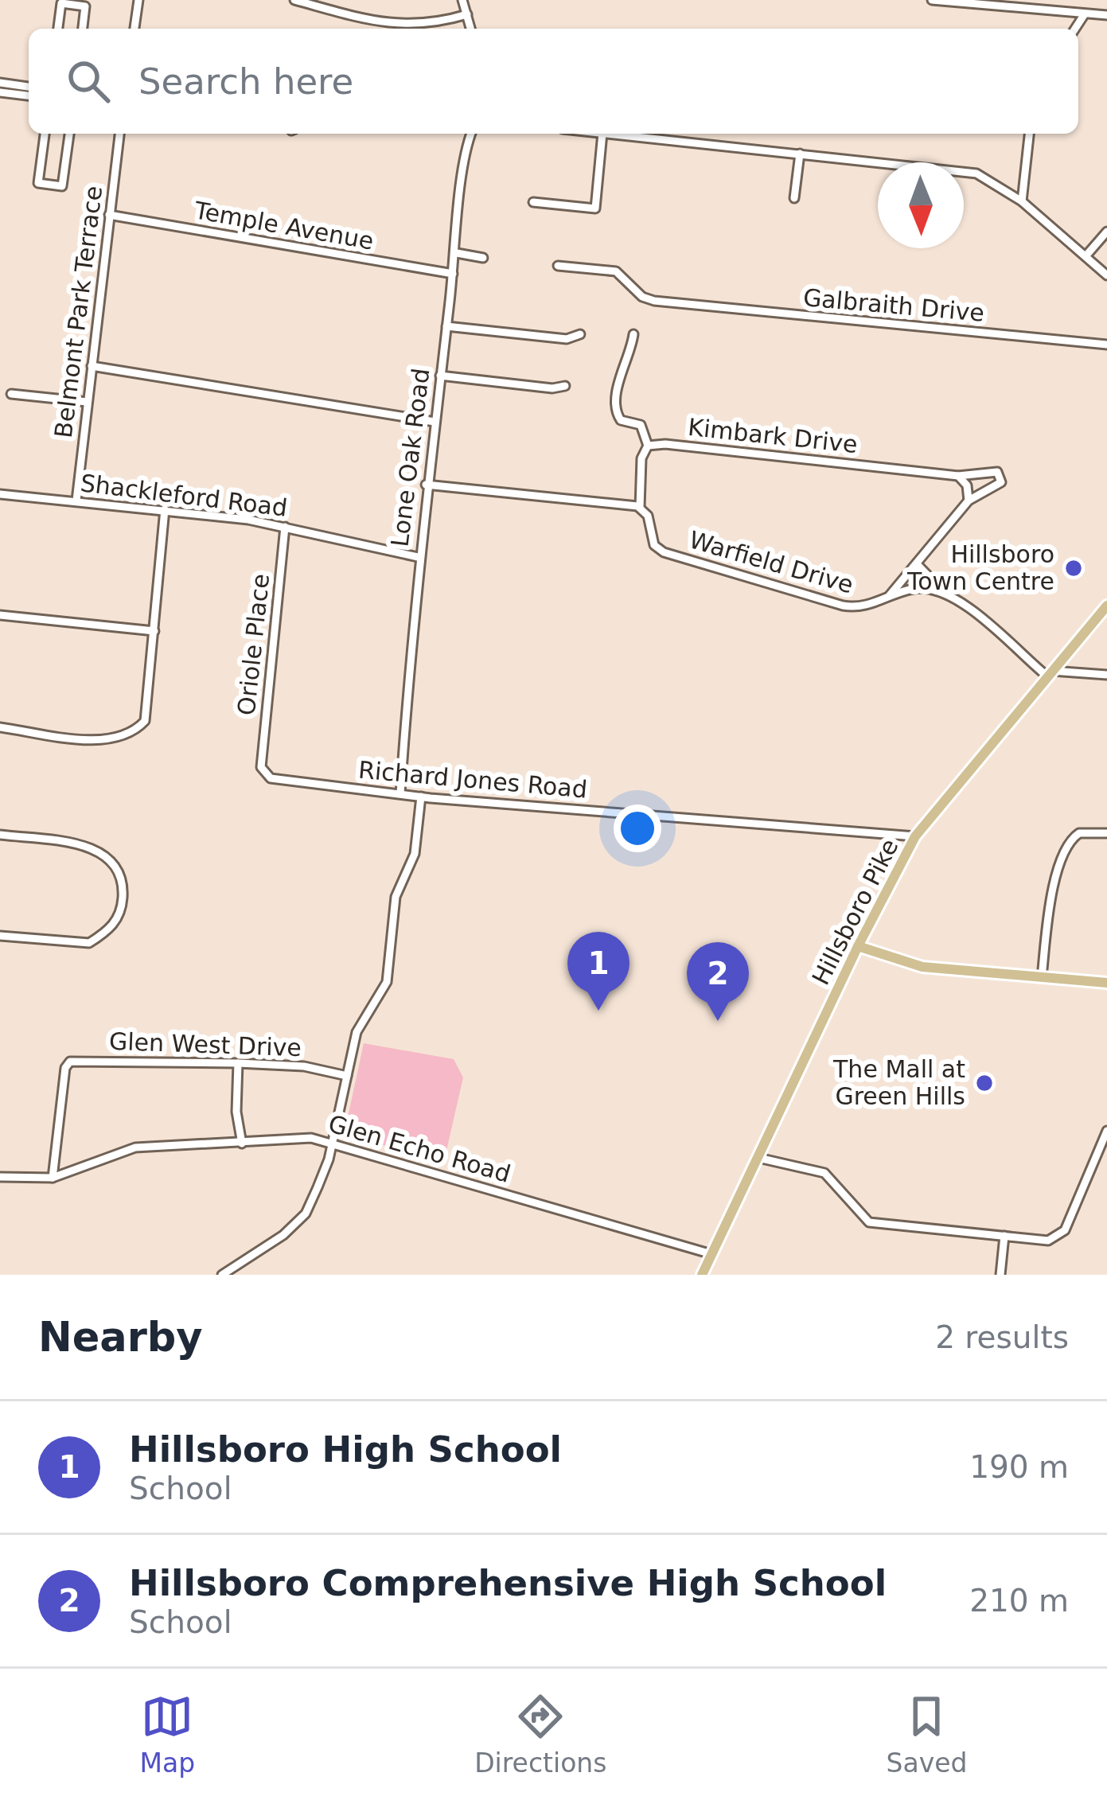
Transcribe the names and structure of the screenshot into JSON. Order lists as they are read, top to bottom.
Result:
{
  "streets": {
    "main road": ["Hillsboro Pike"],
    "street": [
      "Temple Avenue",
      "Galbraith Drive",
      "Belmont Park Terrace",
      "Kimbark Drive",
      "Lone Oak Road",
      "Shackleford Road",
      "Warfield Drive",
      "Oriole Place",
      "Richard Jones Road",
      "Glen West Drive",
      "Glen Echo Road"
    ]
  },
  "crossings": [
    ["Temple Avenue", "Belmont Park Terrace"],
    ["Temple Avenue", "Lone Oak Road"],
    ["Belmont Park Terrace", "Shackleford Road"],
    ["Kimbark Drive", "Warfield Drive"],
    ["Lone Oak Road", "Shackleford Road"],
    ["Lone Oak Road", "Richard Jones Road"],
    ["Shackleford Road", "Oriole Place"],
    ["Oriole Place", "Richard Jones Road"],
    ["Richard Jones Road", "Hillsboro Pike"],
    ["Hillsboro Pike", "Glen Echo Road"],
    ["Glen West Drive", "Glen Echo Road"]
  ],
  "places": ["Hillsboro Town Centre", "The Mall at Green Hills"],
  "north": "bottom",
  "page": {
    "search": "Search here",
    "pins": ["1", "2"],
    "heading": ["Nearby", "2 results"],
    "list": [
      {
        "mark": "1",
        "name": "Hillsboro High School",
        "note": "School",
        "value": "190 m"
      },
      {
        "mark": "2",
        "name": "Hillsboro Comprehensive High School",
        "note": "School",
        "value": "210 m"
      }
    ],
    "nav": ["Map", "Directions", "Saved"]
  }
}
